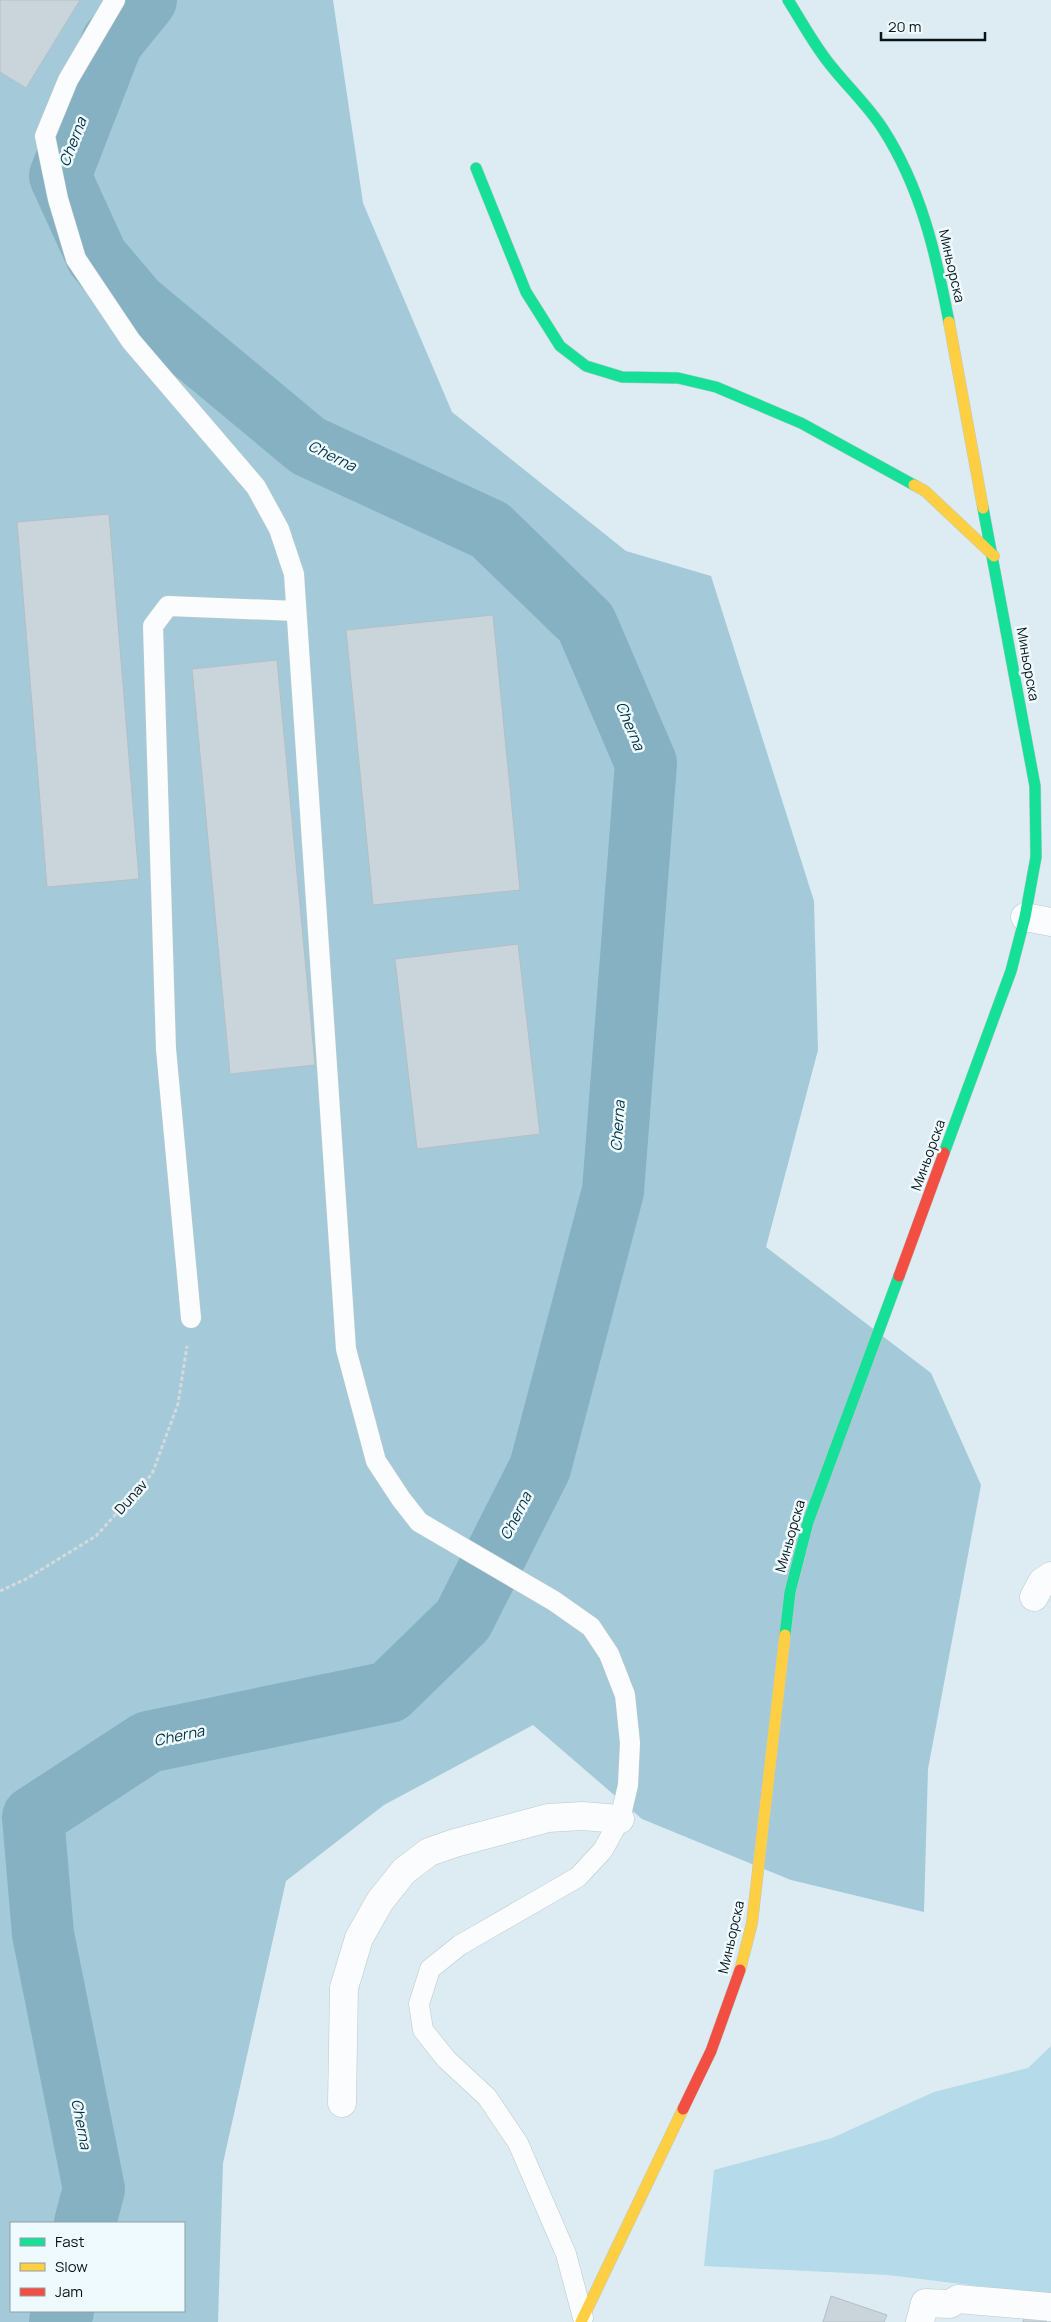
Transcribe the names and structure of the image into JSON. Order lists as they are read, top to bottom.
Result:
{
  "streets": {
    "street": ["Миньорска"],
    "path": ["Dunav"]
  },
  "water": ["Cherna"],
  "legend": ["Fast", "Slow", "Jam"],
  "scale_bar": "20 m"
}
